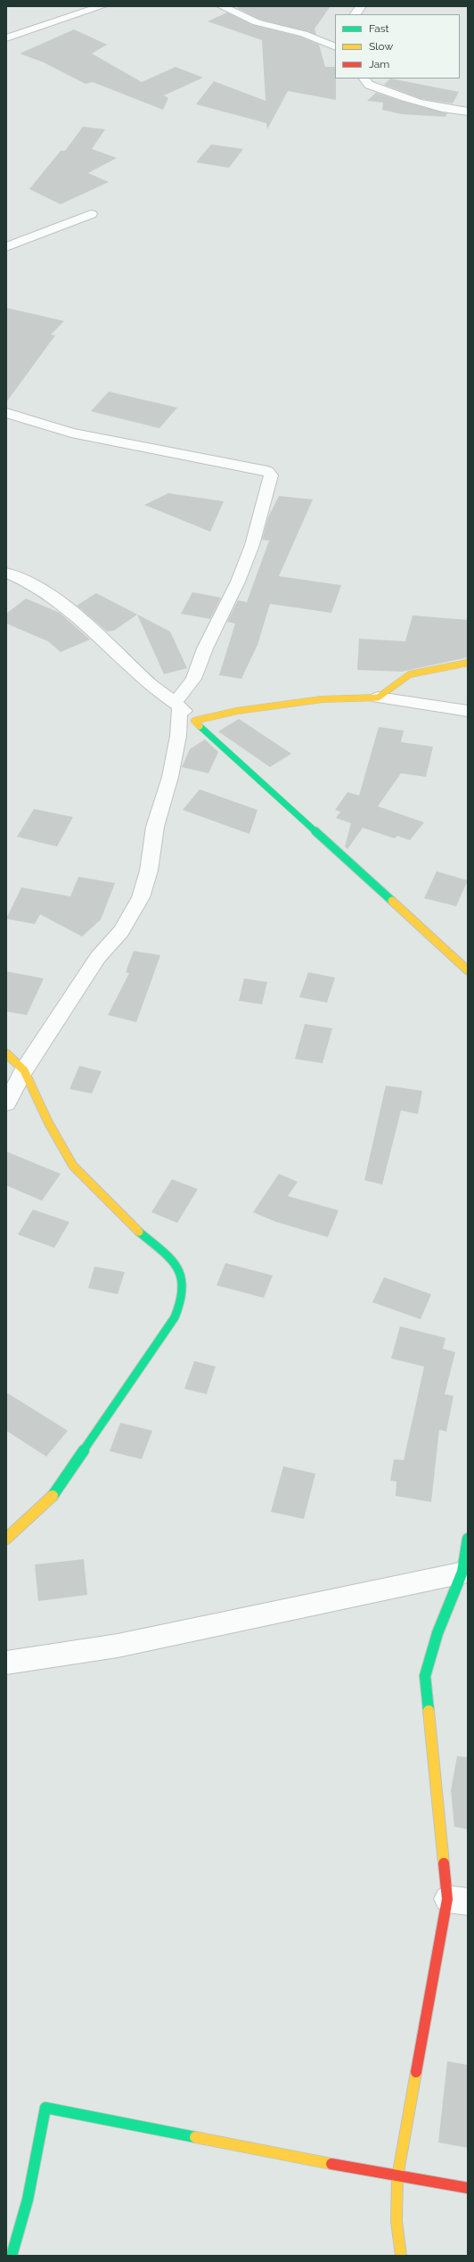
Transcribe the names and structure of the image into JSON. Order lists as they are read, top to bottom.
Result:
{
  "legend": ["Fast", "Slow", "Jam"]
}
